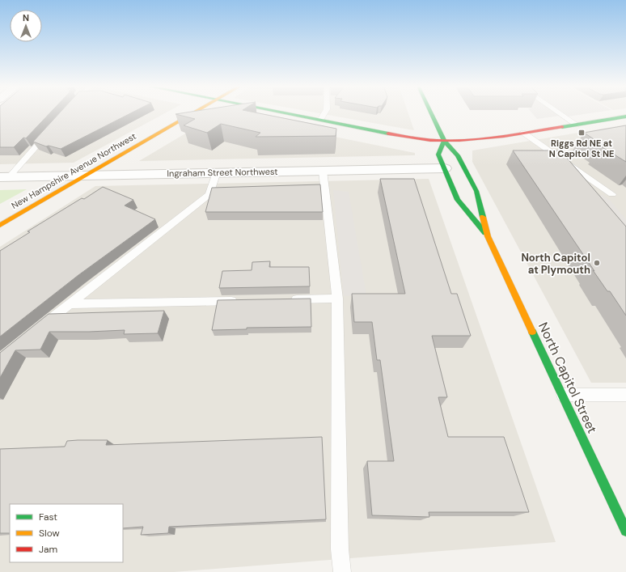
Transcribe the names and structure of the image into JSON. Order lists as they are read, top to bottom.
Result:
{
  "streets": {
    "main road": ["New Hampshire Avenue Northwest", "North Capitol Street"],
    "street": ["Ingraham Street Northwest"]
  },
  "crossings": [
    ["New Hampshire Avenue Northwest", "Ingraham Street Northwest"]
  ],
  "places": {
    "transit": ["Riggs Rd NE at N Capitol St NE"],
    "other": ["North Capitol at Plymouth"]
  },
  "legend": ["Fast", "Slow", "Jam"],
  "north": "top"
}
